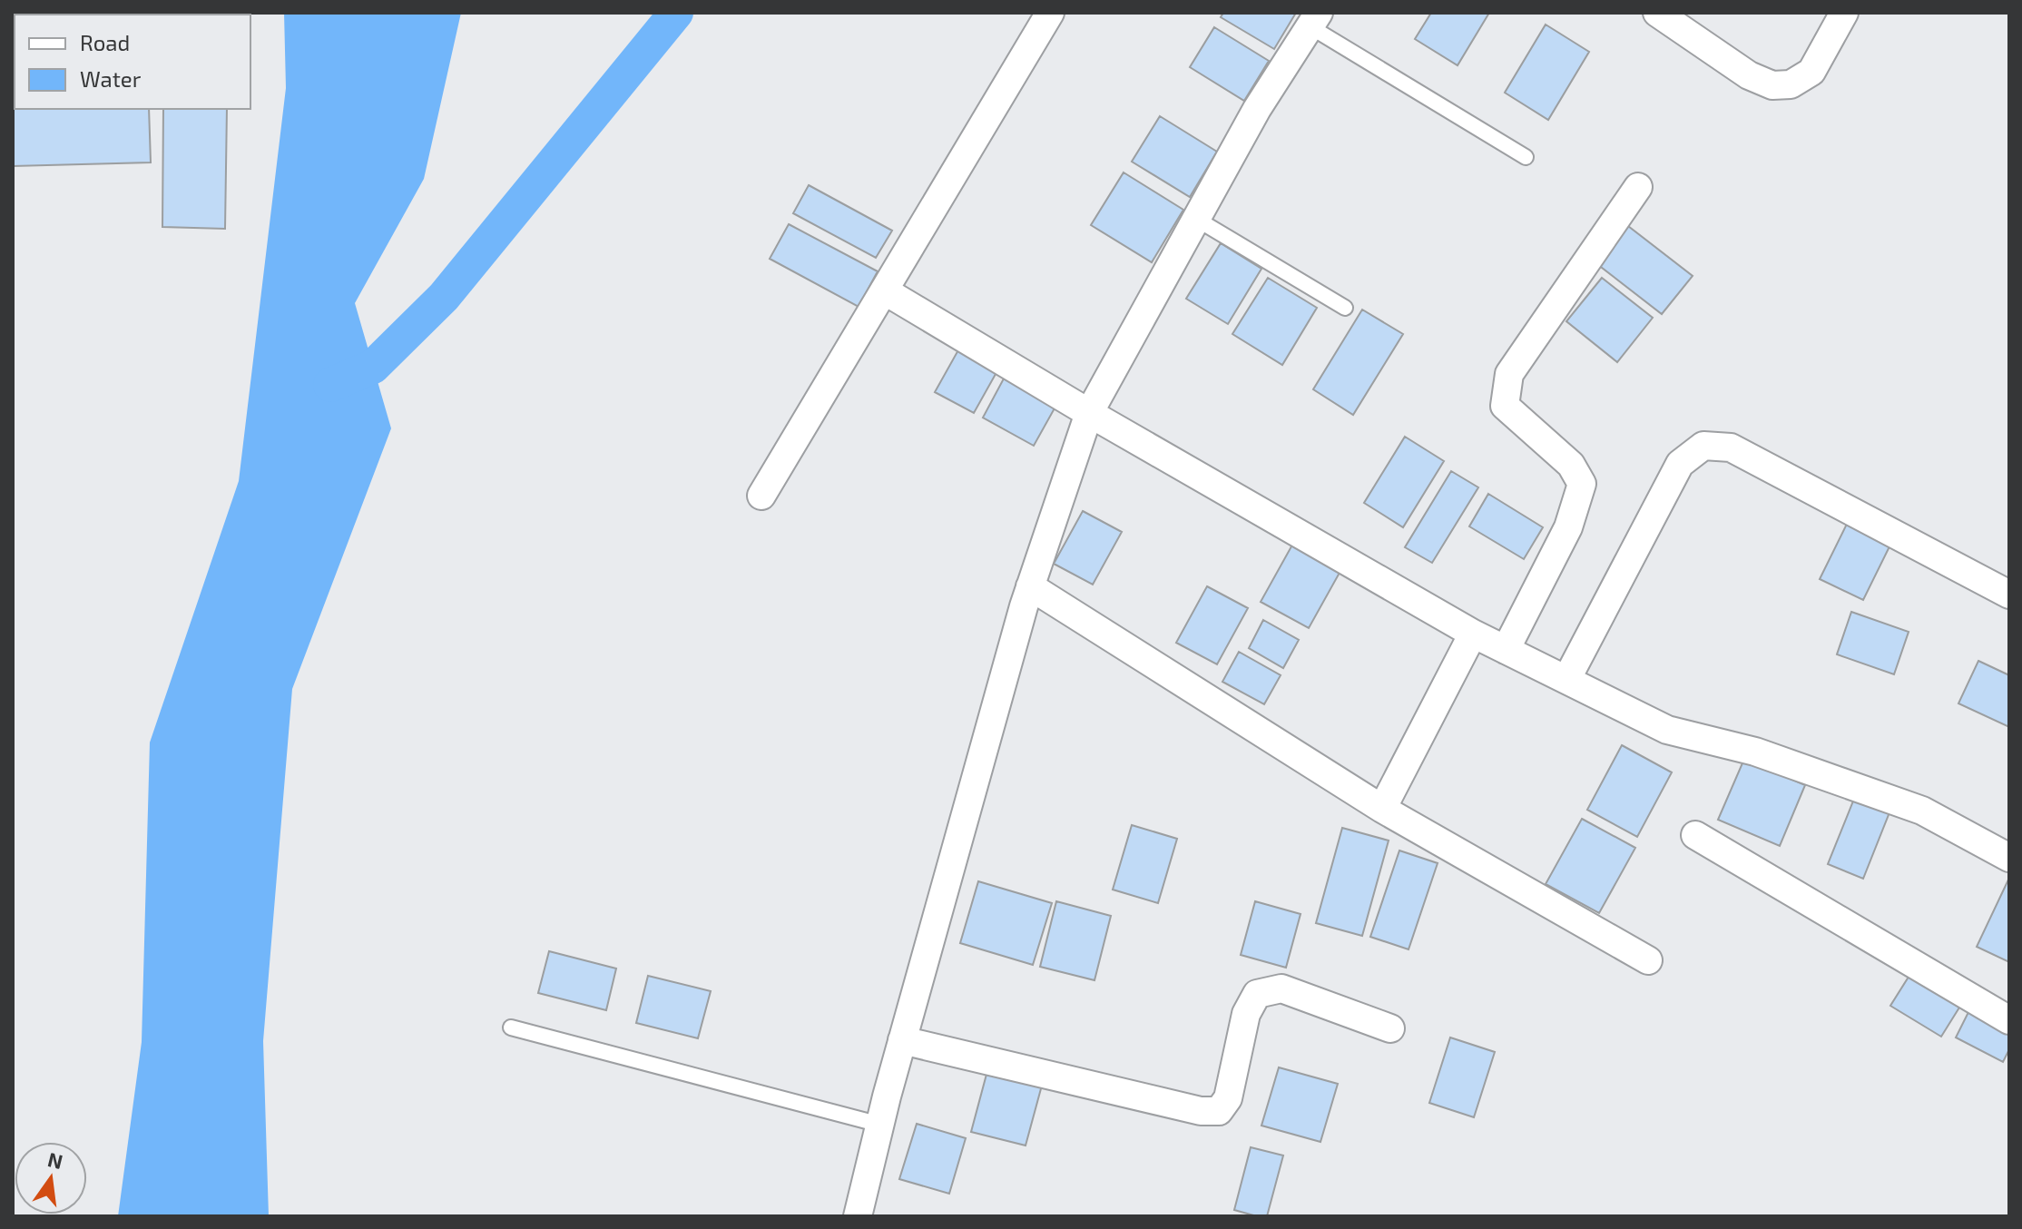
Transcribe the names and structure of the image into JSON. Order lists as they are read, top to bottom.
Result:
{
  "legend": ["Road", "Water"],
  "north": "top"
}
